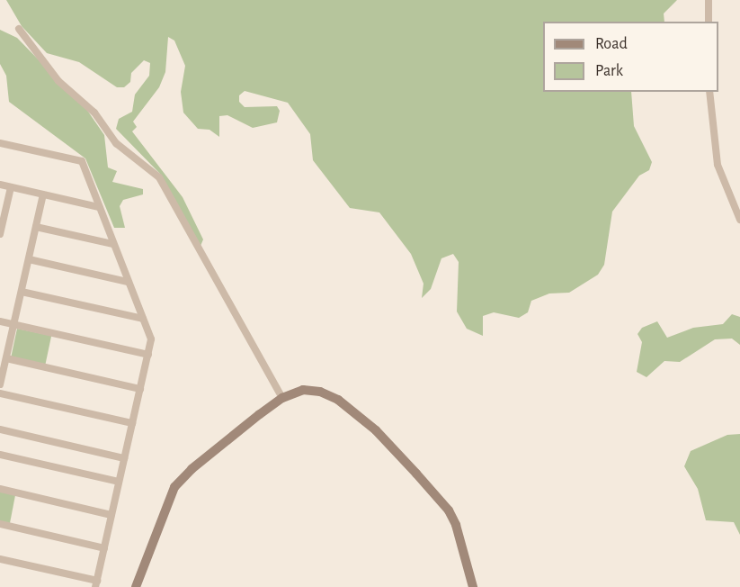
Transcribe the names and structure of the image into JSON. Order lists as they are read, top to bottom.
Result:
{
  "legend": ["Road", "Park"]
}
